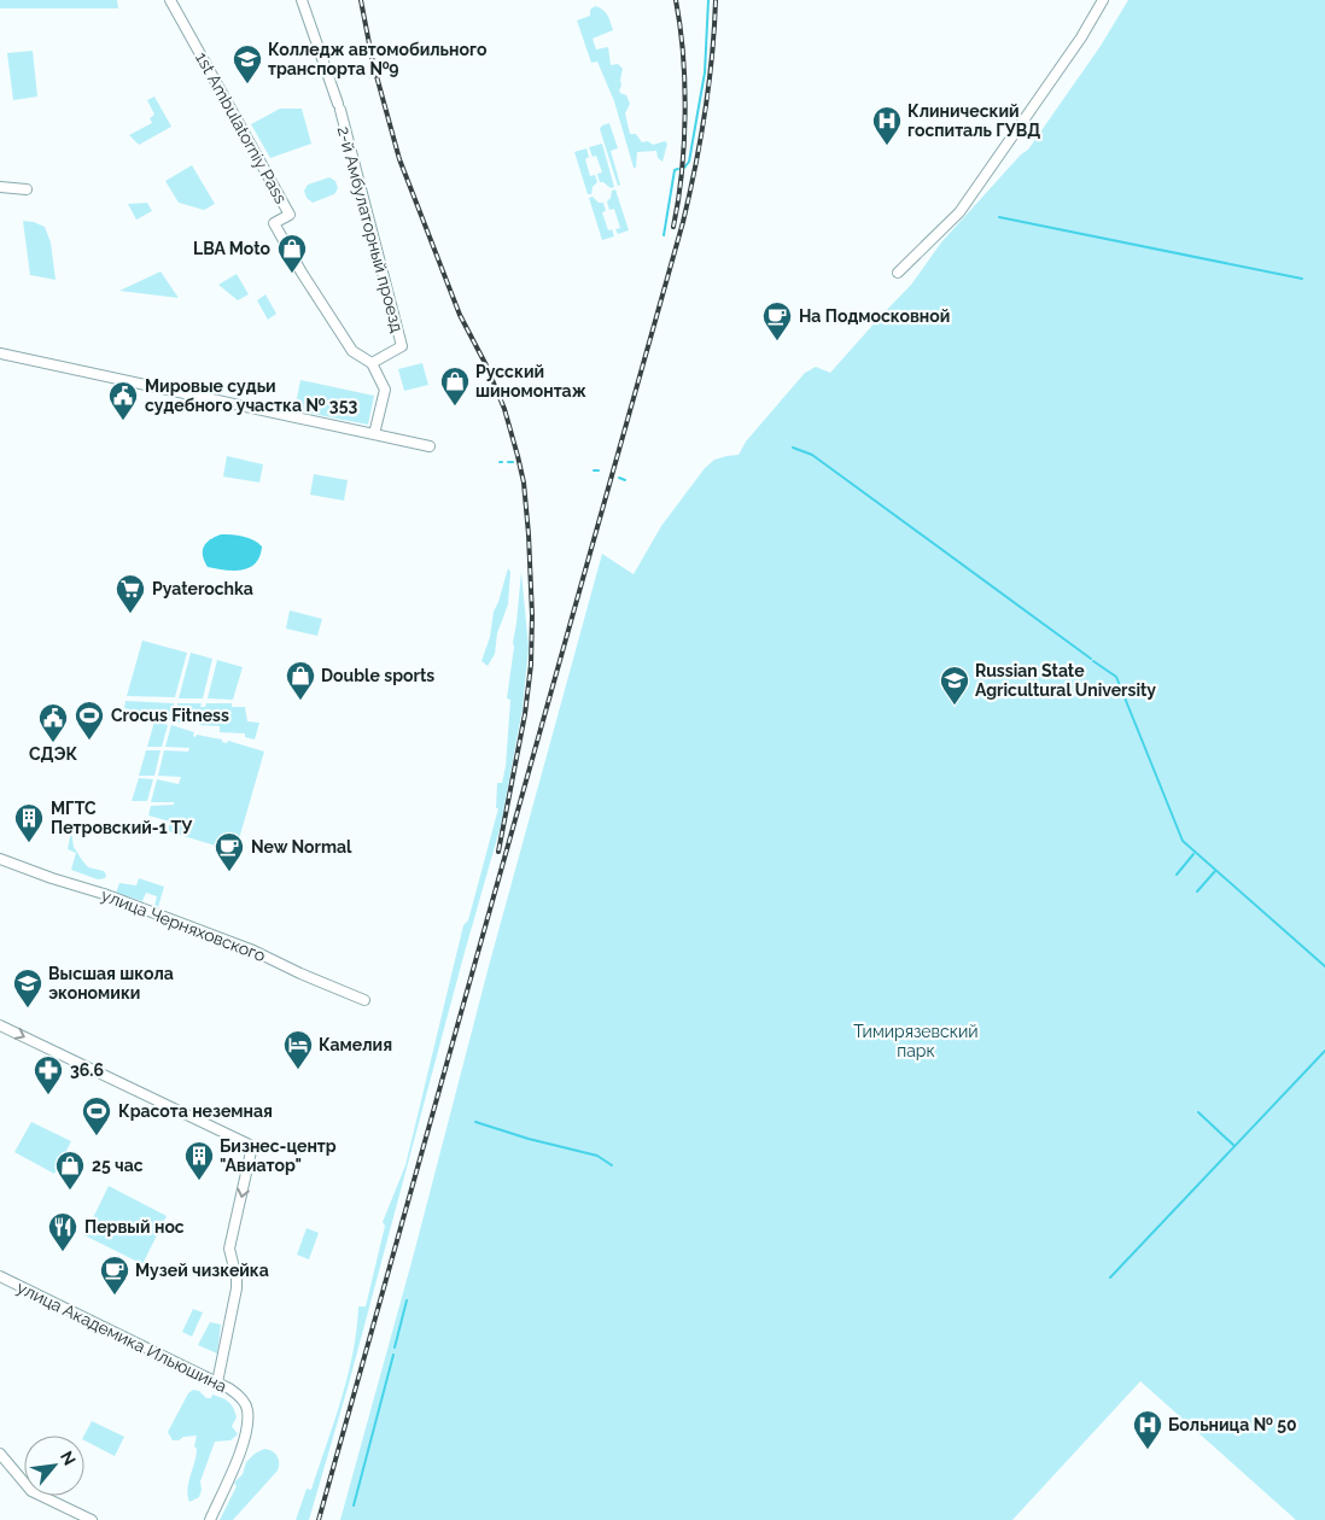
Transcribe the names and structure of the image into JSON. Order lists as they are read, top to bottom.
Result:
{
  "streets": {
    "street": [
      "1st Ambulatorniy Pass",
      "2-й Амбулаторный проезд",
      "улица Черняховского",
      "улица Академика Ильюшина"
    ]
  },
  "crossings": [
    ["1st Ambulatorniy Pass", "2-й Амбулаторный проезд"]
  ],
  "parks": ["Тимирязевский парк"],
  "places": {
    "school or university": ["Колледж автомобильного транспорта №9", "Russian State Agricultural University", "Высшая школа экономики"],
    "hospital": ["Клинический госпиталь ГУВД", "Больница № 50"],
    "shop": [
      "LBA Moto",
      "Русский шиномонтаж",
      "Double sports",
      "25 час"
    ],
    "cafe": ["На Подмосковной", "New Normal", "Музей чизкейка"],
    "public building": ["Мировые судьи судебного участка № 353", "СДЭК"],
    "supermarket": ["Pyaterochka"],
    "sports": ["Crocus Fitness", "Красота неземная"],
    "building": ["МГТС Петровский-1 ТУ", "Бизнес-центр \"Авиатор\""],
    "hotel": ["Камелия"],
    "pharmacy": ["36.6"],
    "restaurant": ["Первый нос"]
  },
  "north": "top right"
}
